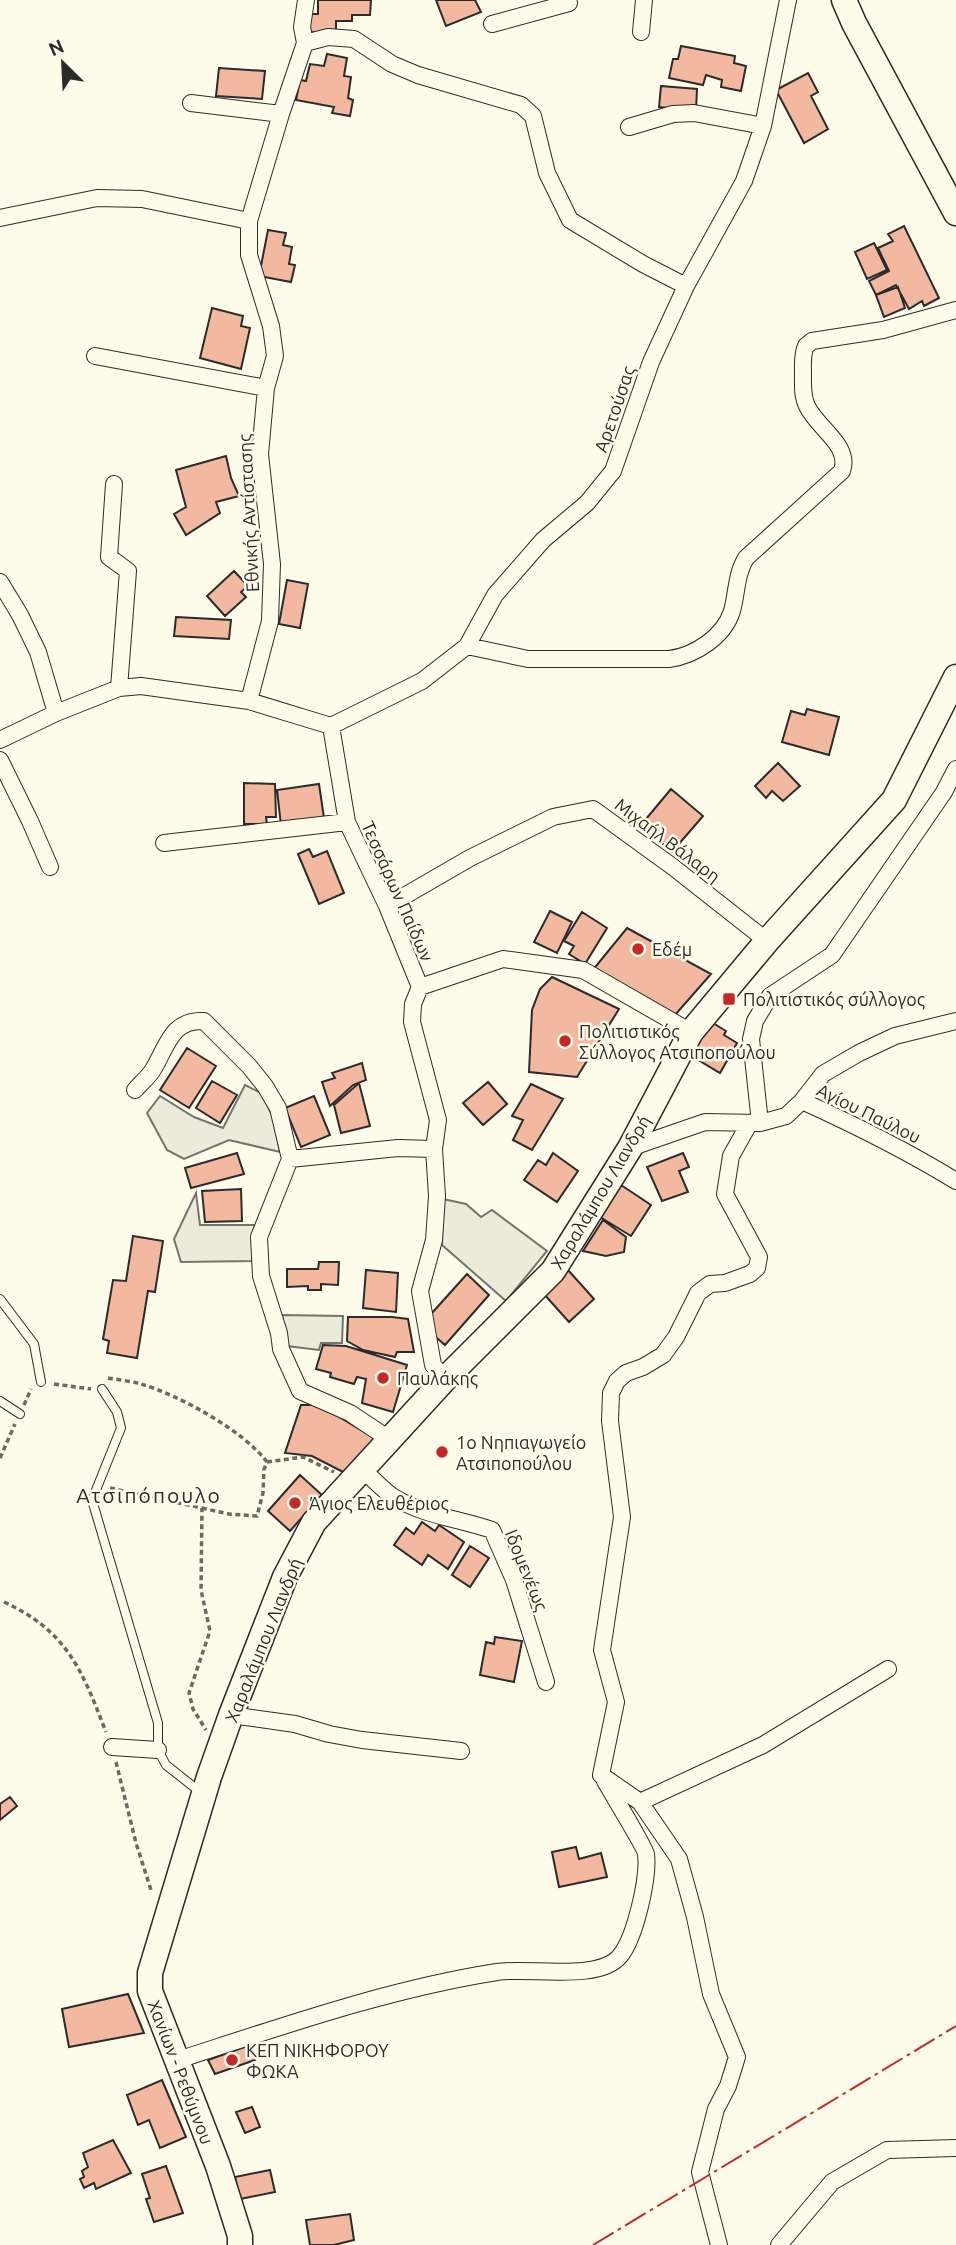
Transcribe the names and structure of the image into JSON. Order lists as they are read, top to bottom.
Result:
{
  "streets": {
    "main road": ["Χαραλάμπου Λιανδρή", "Χανίων - Ρεθύμνου"],
    "street": [
      "Αρετούσας",
      "Εθνικής Αντίστασης",
      "Μιχαήλ Βάλαρη",
      "Τεσσάρων Παίδων",
      "Αγίου Παύλου",
      "Ιδομενέως"
    ]
  },
  "crossings": [
    ["Αρετούσας", "Τεσσάρων Παίδων"],
    ["Μιχαήλ Βάλαρη", "Τεσσάρων Παίδων"],
    ["Μιχαήλ Βάλαρη", "Χαραλάμπου Λιανδρή"],
    ["Τεσσάρων Παίδων", "Χαραλάμπου Λιανδρή"],
    ["Χαραλάμπου Λιανδρή", "Ιδομενέως"],
    ["Χαραλάμπου Λιανδρή", "Χανίων - Ρεθύμνου"]
  ],
  "districts": ["Ατσιπόπουλο"],
  "places": {
    "other": [
      "Εδέμ",
      "Πολιτιστικός Σύλλογος Ατσιποπούλου",
      "Παυλάκης",
      "1ο Νηπιαγωγείο Ατσιποπούλου",
      "Άγιος Ελευθέριος",
      "ΚΕΠ ΝΙΚΗΦΟΡΟΥ ΦΩΚΑ"
    ],
    "transit": ["Πολιτιστικός σύλλογος"]
  },
  "north": "top left"
}
